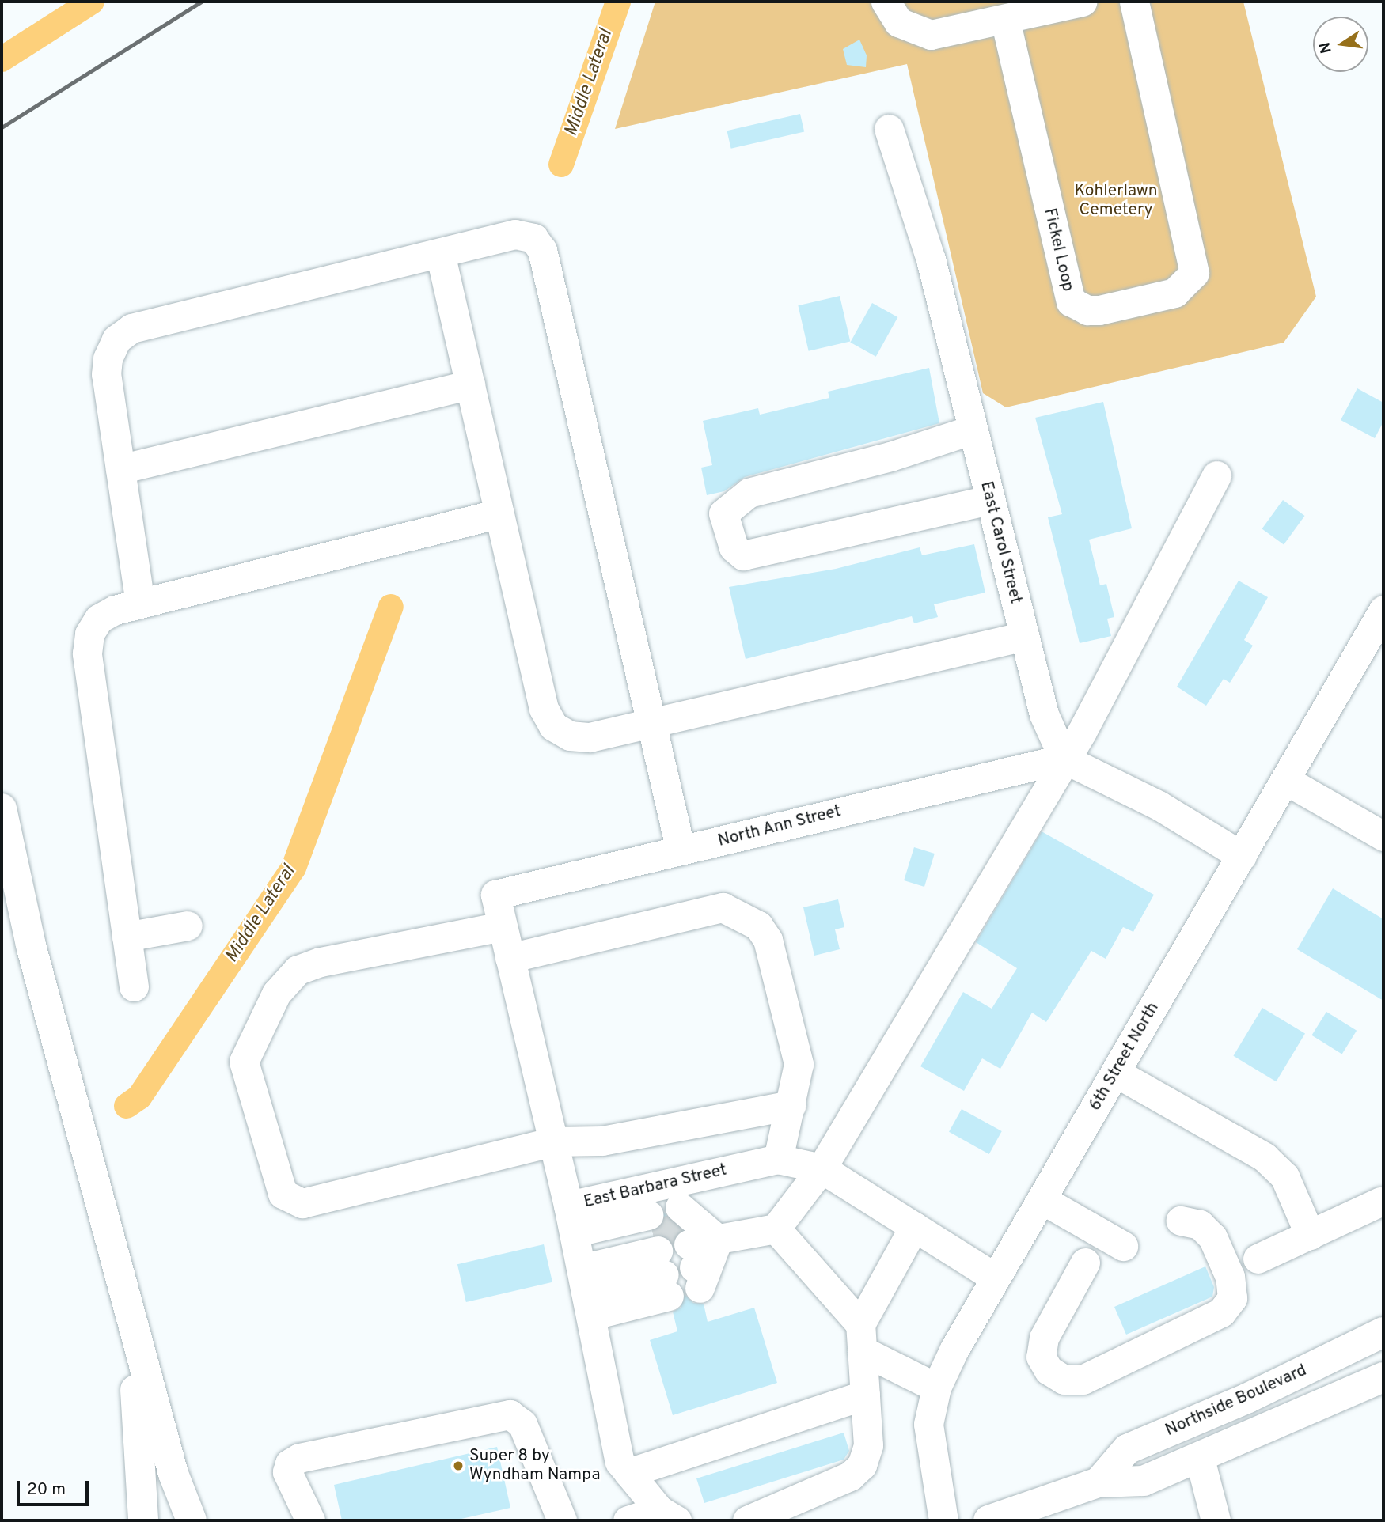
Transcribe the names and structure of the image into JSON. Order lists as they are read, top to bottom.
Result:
{
  "streets": {
    "main road": ["Northside Boulevard"],
    "street": [
      "Fickel Loop",
      "East Carol Street",
      "North Ann Street",
      "6th Street North",
      "East Barbara Street"
    ]
  },
  "crossings": [
    ["East Carol Street", "North Ann Street"],
    ["North Ann Street", "East Barbara Street"],
    ["6th Street North", "East Barbara Street"]
  ],
  "water": ["Middle Lateral"],
  "parks": ["Kohlerlawn Cemetery"],
  "places": ["Super 8 by Wyndham Nampa"],
  "scale_bar": "20 m",
  "north": "left"
}
